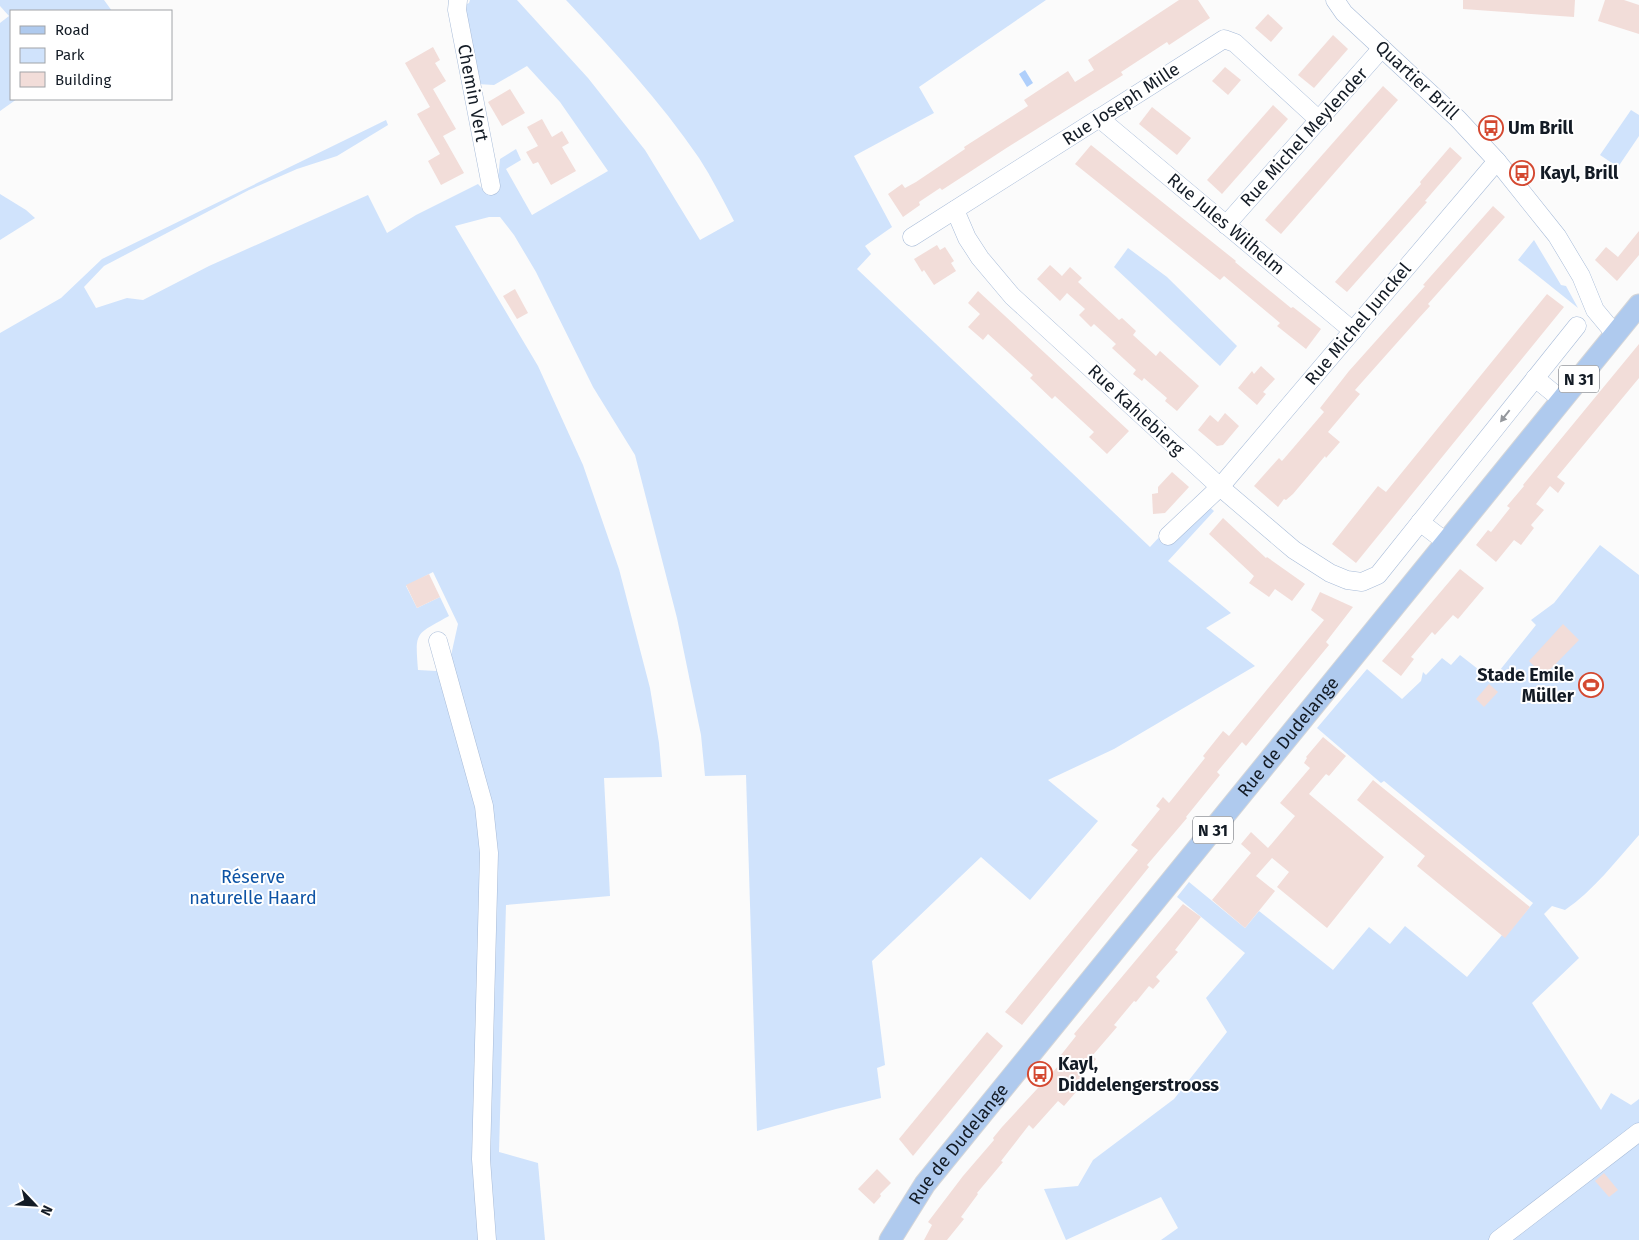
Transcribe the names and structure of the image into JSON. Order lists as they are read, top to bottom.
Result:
{
  "streets": {
    "main road": ["N 31", "Rue de Dudelange"],
    "street": [
      "Quartier Brill",
      "Chemin Vert",
      "Rue Joseph Mille",
      "Rue Michel Meylender",
      "Rue Jules Wilhelm",
      "Rue Michel Junckel",
      "Rue Kahlebierg"
    ]
  },
  "crossings": [
    ["Quartier Brill", "Rue Michel Meylender"],
    ["Quartier Brill", "Rue Michel Junckel"],
    ["Quartier Brill", "Rue de Dudelange"],
    ["Rue Joseph Mille", "Rue Michel Meylender"],
    ["Rue Joseph Mille", "Rue Jules Wilhelm"],
    ["Rue Joseph Mille", "Rue Kahlebierg"],
    ["Rue Michel Meylender", "Rue Jules Wilhelm"],
    ["Rue Jules Wilhelm", "Rue Michel Junckel"],
    ["Rue Michel Junckel", "Rue Kahlebierg"]
  ],
  "parks": ["Réserve naturelle Haard"],
  "places": {
    "bus stop": ["Um Brill", "Kayl, Brill", "Kayl, Diddelengerstrooss"],
    "sports": ["Stade Emile Müller"]
  },
  "legend": ["Road", "Park", "Building"],
  "north": "bottom right"
}
